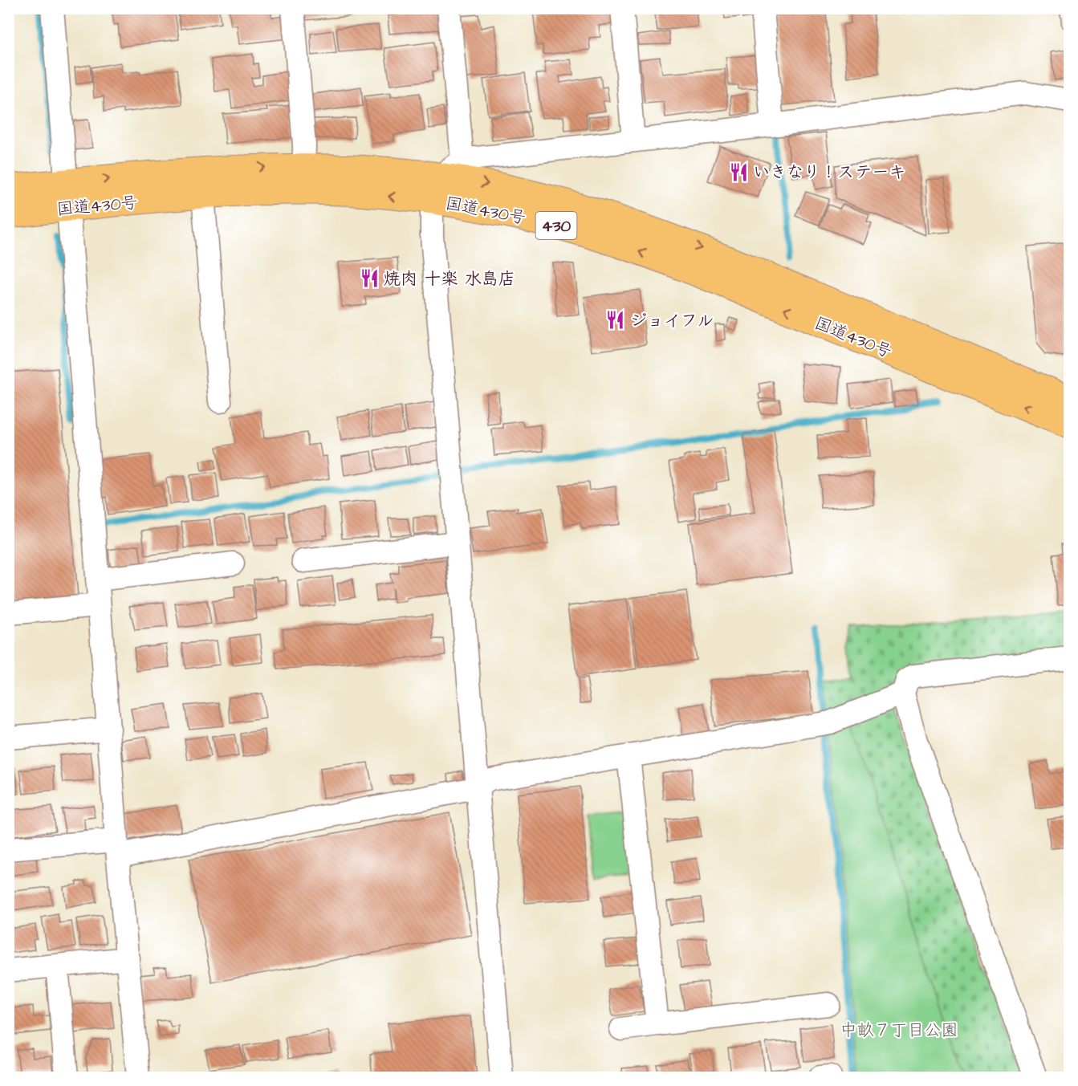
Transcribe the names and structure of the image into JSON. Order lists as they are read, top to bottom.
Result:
{
  "streets": {
    "highway": ["国道430号", "430"]
  },
  "parks": ["中畝７丁目公園"],
  "places": {
    "restaurant": ["いきなり！ステーキ", "焼肉 十楽 水島店", "ジョイフル"]
  }
}
